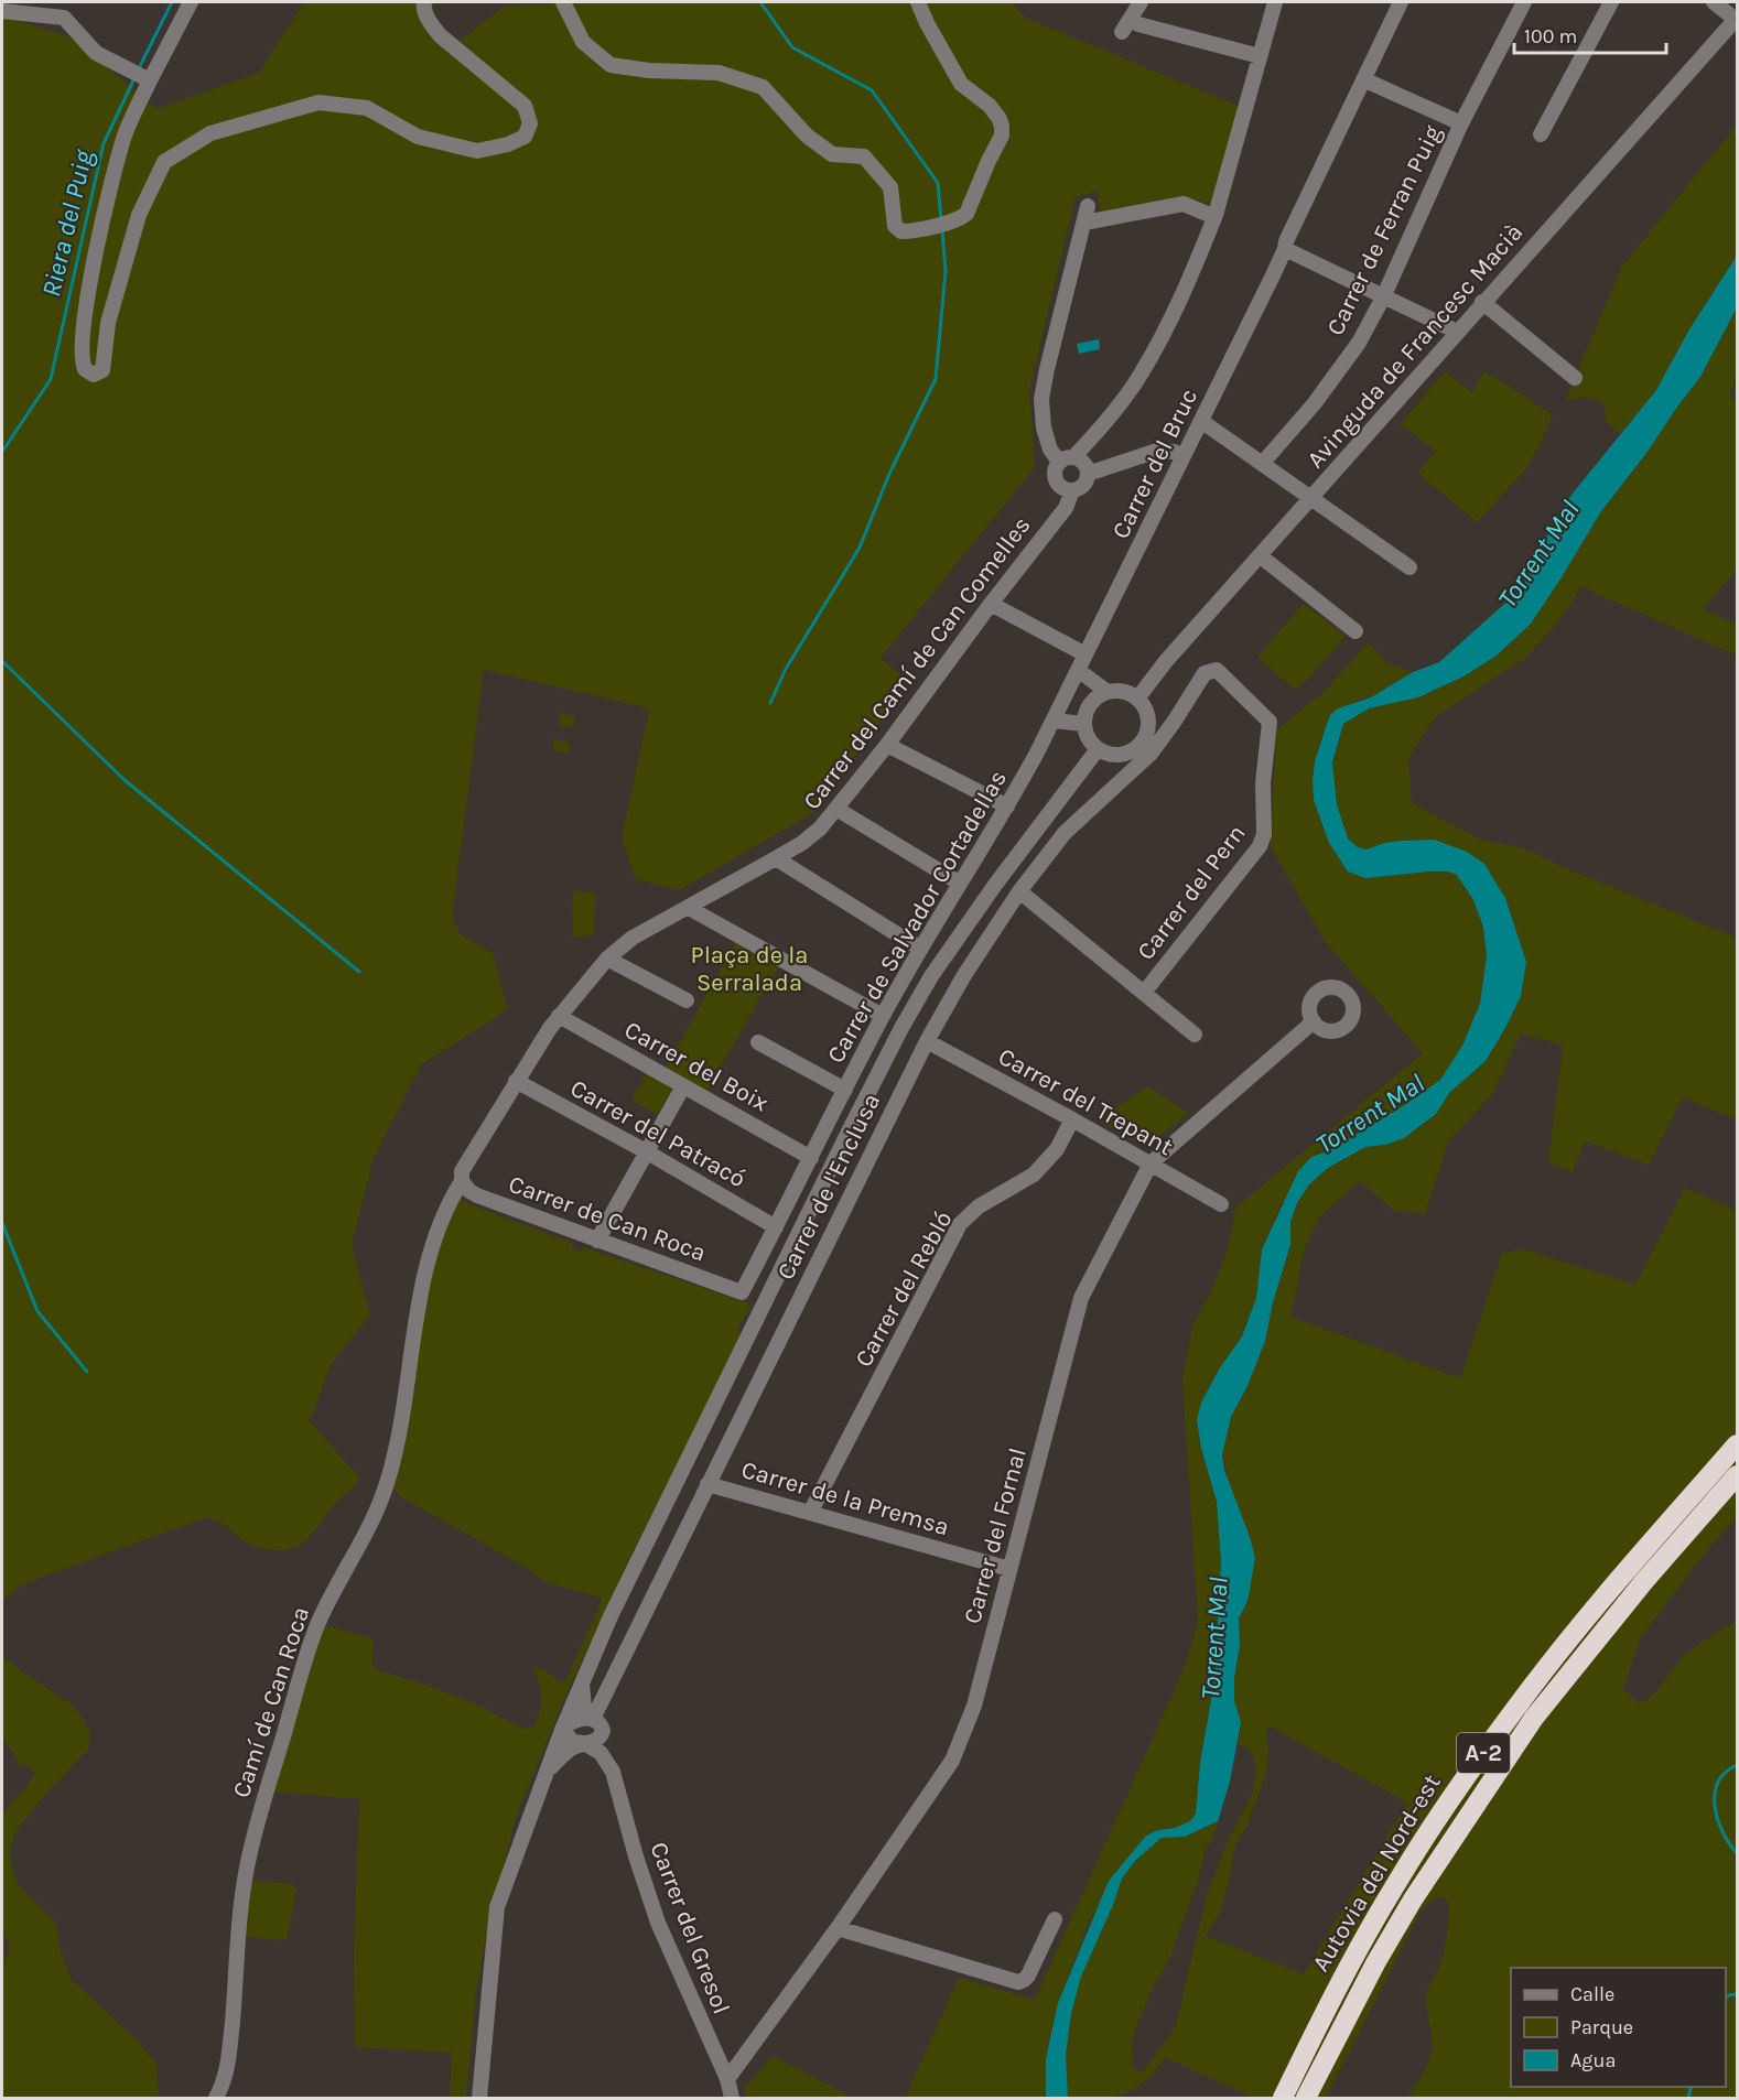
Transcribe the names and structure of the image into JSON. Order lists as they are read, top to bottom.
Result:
{
  "streets": {
    "highway": ["A-2", "Autovia del Nord-est"],
    "street": [
      "Carrer de Ferran Puig",
      "Avinguda de Francesc Macià",
      "Carrer del Bruc",
      "Carrer del Camí de Can Comelles",
      "Carrer del Pern",
      "Carrer de Salvador Cortadellas",
      "Carrer del Boix",
      "Carrer del Trepant",
      "Carrer del Patracó",
      "Carrer de l'Enclusa",
      "Carrer de Can Roca",
      "Carrer del Rebló",
      "Carrer de la Premsa",
      "Carrer del Fornal",
      "Camí de Can Roca",
      "Carrer del Gresol"
    ]
  },
  "crossings": [
    ["Carrer del Bruc", "Carrer de Salvador Cortadellas"],
    ["Carrer del Camí de Can Comelles", "Carrer del Boix"],
    ["Carrer del Camí de Can Comelles", "Carrer del Patracó"],
    ["Carrer del Camí de Can Comelles", "Carrer de Can Roca"],
    ["Carrer del Camí de Can Comelles", "Camí de Can Roca"],
    ["Carrer del Pern", "Carrer de l'Enclusa"],
    ["Carrer de Salvador Cortadellas", "Carrer del Boix"],
    ["Carrer de Salvador Cortadellas", "Carrer del Patracó"],
    ["Carrer de Salvador Cortadellas", "Carrer de Can Roca"],
    ["Carrer del Trepant", "Carrer de l'Enclusa"],
    ["Carrer del Trepant", "Carrer del Rebló"],
    ["Carrer del Trepant", "Carrer del Fornal"],
    ["Carrer de l'Enclusa", "Carrer de la Premsa"],
    ["Carrer de l'Enclusa", "Carrer del Gresol"],
    ["Carrer de Can Roca", "Camí de Can Roca"],
    ["Carrer del Rebló", "Carrer de la Premsa"],
    ["Carrer de la Premsa", "Carrer del Fornal"],
    ["Carrer del Fornal", "Carrer del Gresol"]
  ],
  "water": ["Riera del Puig", "Torrent Mal"],
  "parks": ["Plaça de la Serralada"],
  "legend": ["Calle", "Parque", "Agua"],
  "scale_bar": "100 m"
}
